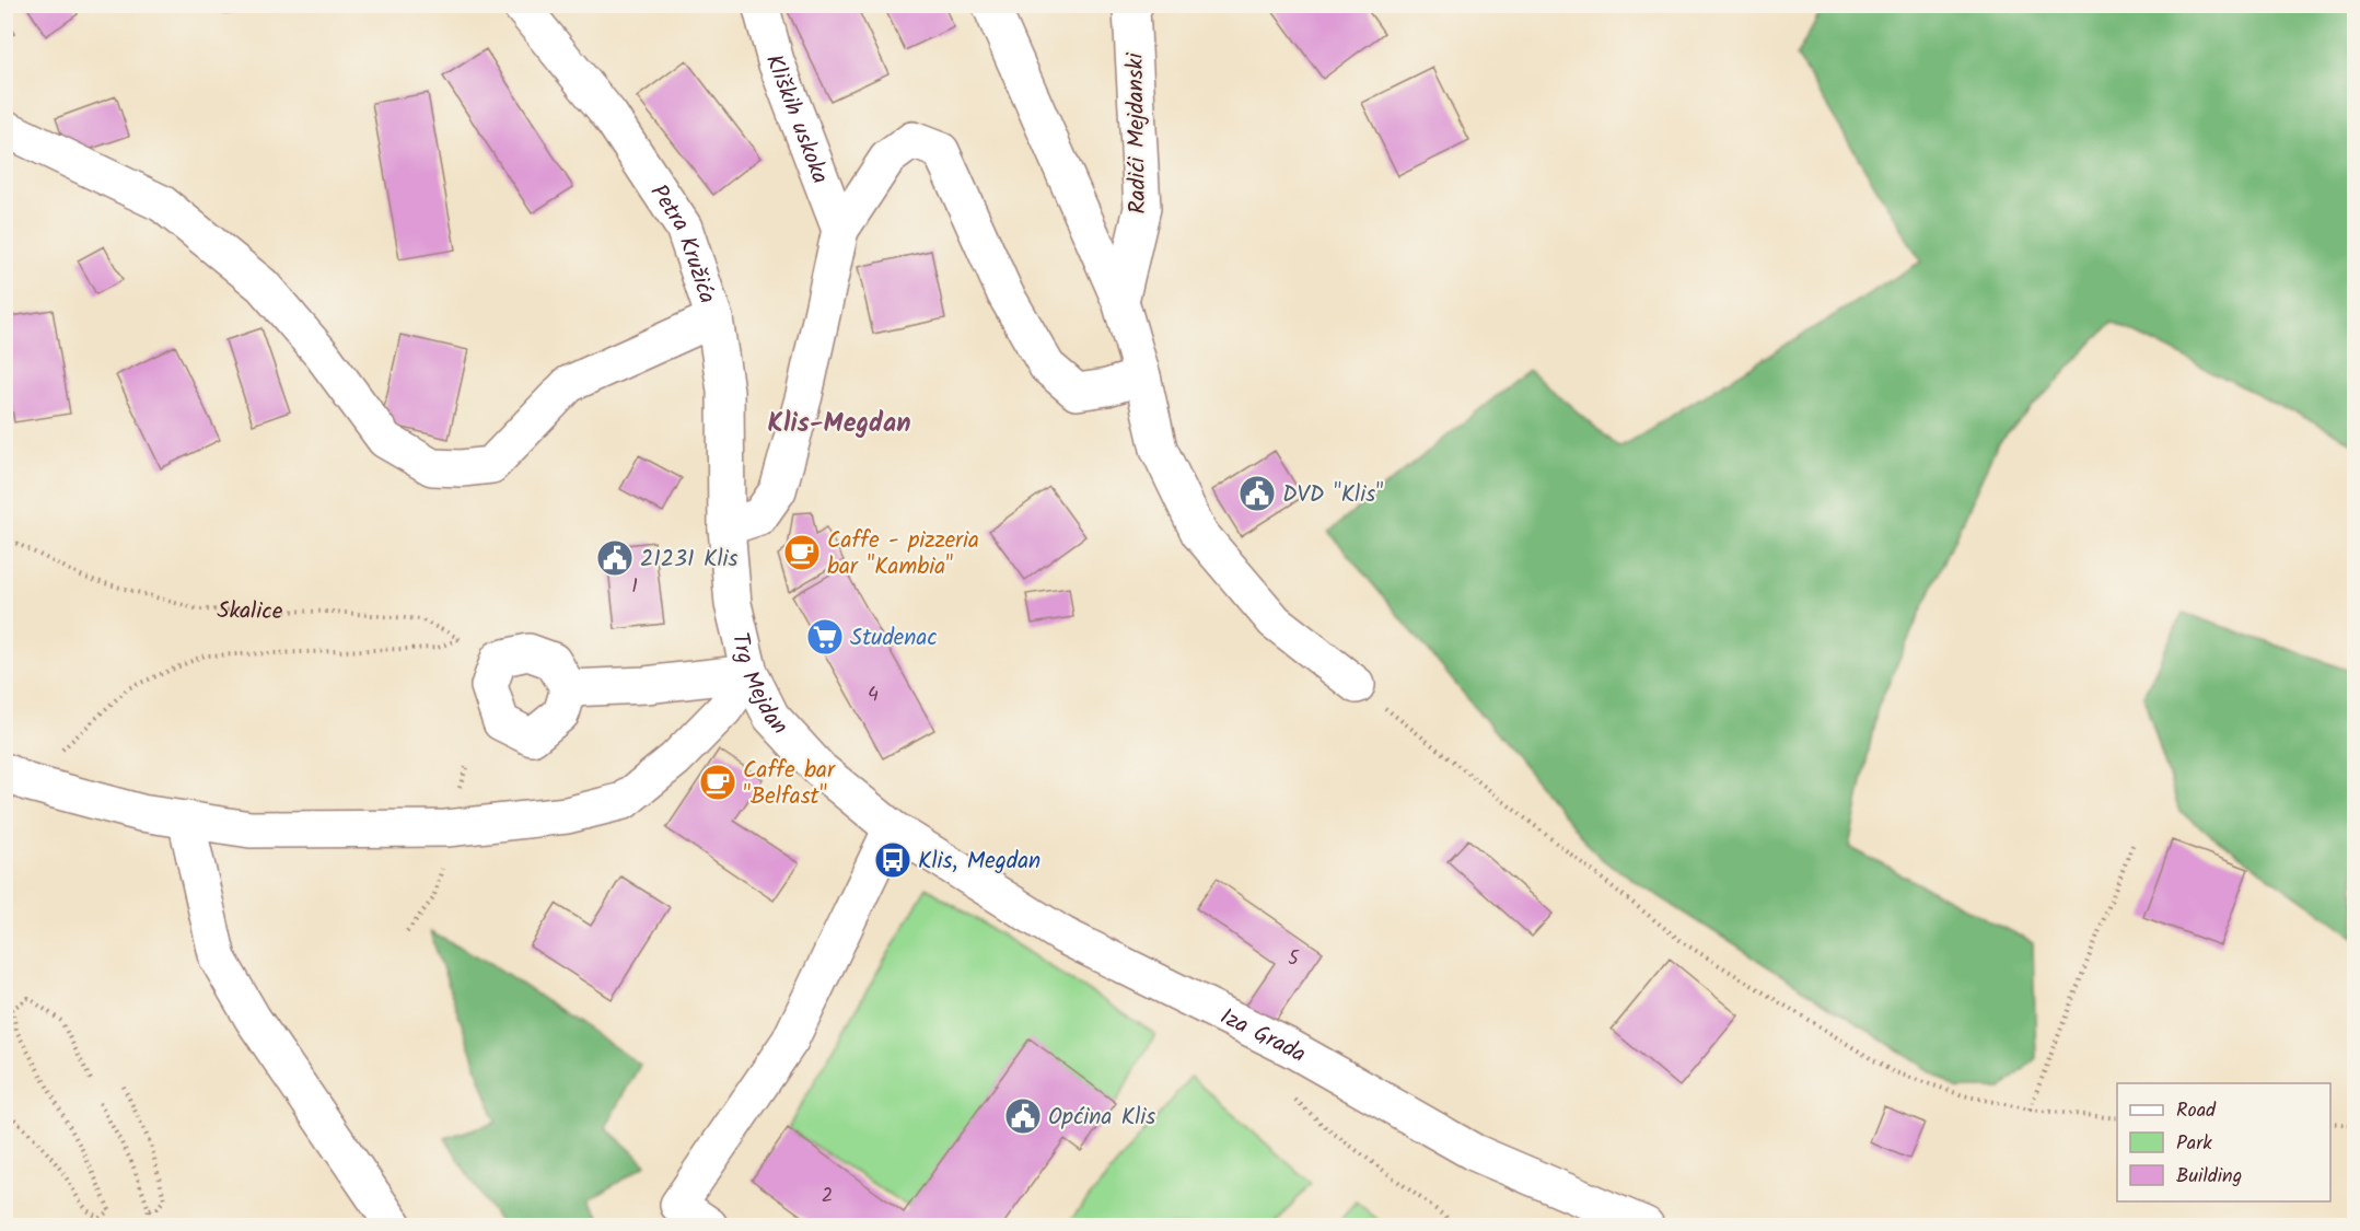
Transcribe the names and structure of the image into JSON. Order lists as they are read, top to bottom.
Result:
{
  "streets": {
    "street": [
      "Kliških uskoka",
      "Radići Mejdanski",
      "Petra Kružića",
      "Trg Mejdan",
      "Iza Grada"
    ],
    "path": ["Skalice"]
  },
  "crossings": [
    ["Petra Kružića", "Trg Mejdan"],
    ["Trg Mejdan", "Iza Grada"]
  ],
  "districts": ["Klis-Megdan"],
  "places": {
    "public building": ["DVD \"Klis\"", "21231 Klis", "Općina Klis"],
    "cafe": ["Caffe - pizzeria bar \"Kambia\"", "Caffe bar \"Belfast\""],
    "supermarket": ["Studenac"],
    "bus stop": ["Klis, Megdan"]
  },
  "house_numbers": [
    "1",
    "4",
    "5",
    "2"
  ],
  "legend": ["Road", "Park", "Building"]
}
